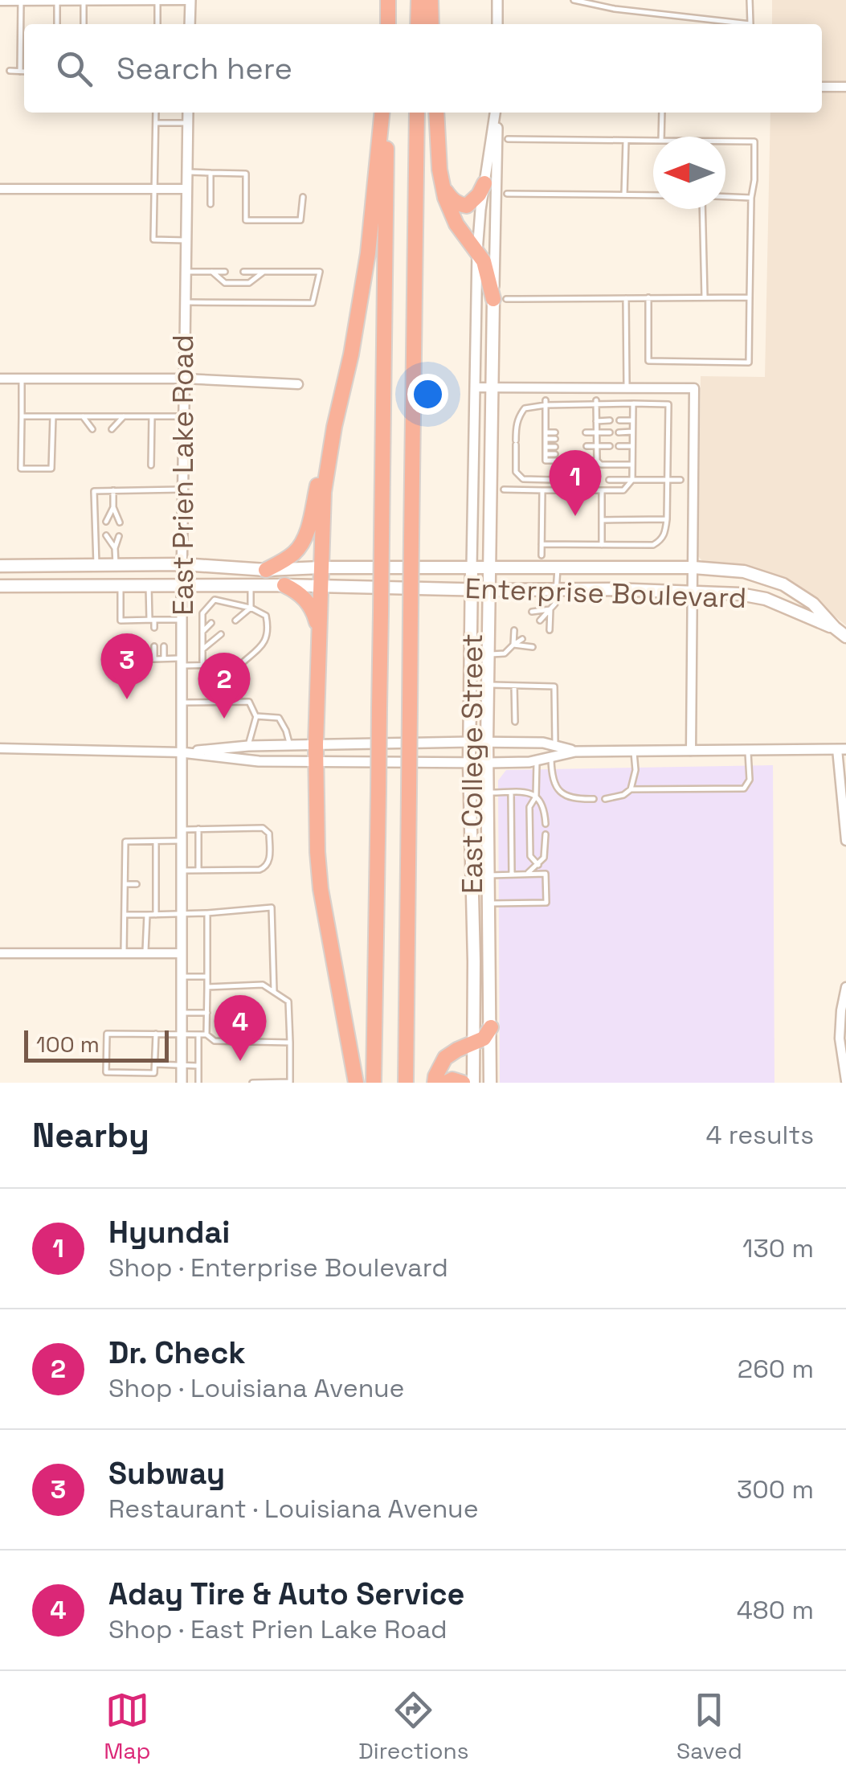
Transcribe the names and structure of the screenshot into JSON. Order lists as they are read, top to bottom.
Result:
{
  "streets": {
    "main road": ["Enterprise Boulevard", "East College Street"],
    "street": ["East Prien Lake Road"]
  },
  "crossings": [
    ["East Prien Lake Road", "Enterprise Boulevard"],
    ["Enterprise Boulevard", "East College Street"]
  ],
  "scale_bar": "100 m",
  "north": "left",
  "page": {
    "search": "Search here",
    "pins": [
      "1",
      "3",
      "2",
      "4"
    ],
    "scale": "100 m",
    "heading": ["Nearby", "4 results"],
    "list": [
      {
        "mark": "1",
        "name": "Hyundai",
        "note": "Shop · Enterprise Boulevard",
        "value": "130 m"
      },
      {
        "mark": "2",
        "name": "Dr. Check",
        "note": "Shop · Louisiana Avenue",
        "value": "260 m"
      },
      {
        "mark": "3",
        "name": "Subway",
        "note": "Restaurant · Louisiana Avenue",
        "value": "300 m"
      },
      {
        "mark": "4",
        "name": "Aday Tire & Auto Service",
        "note": "Shop · East Prien Lake Road",
        "value": "480 m"
      }
    ],
    "nav": ["Map", "Directions", "Saved"]
  }
}
